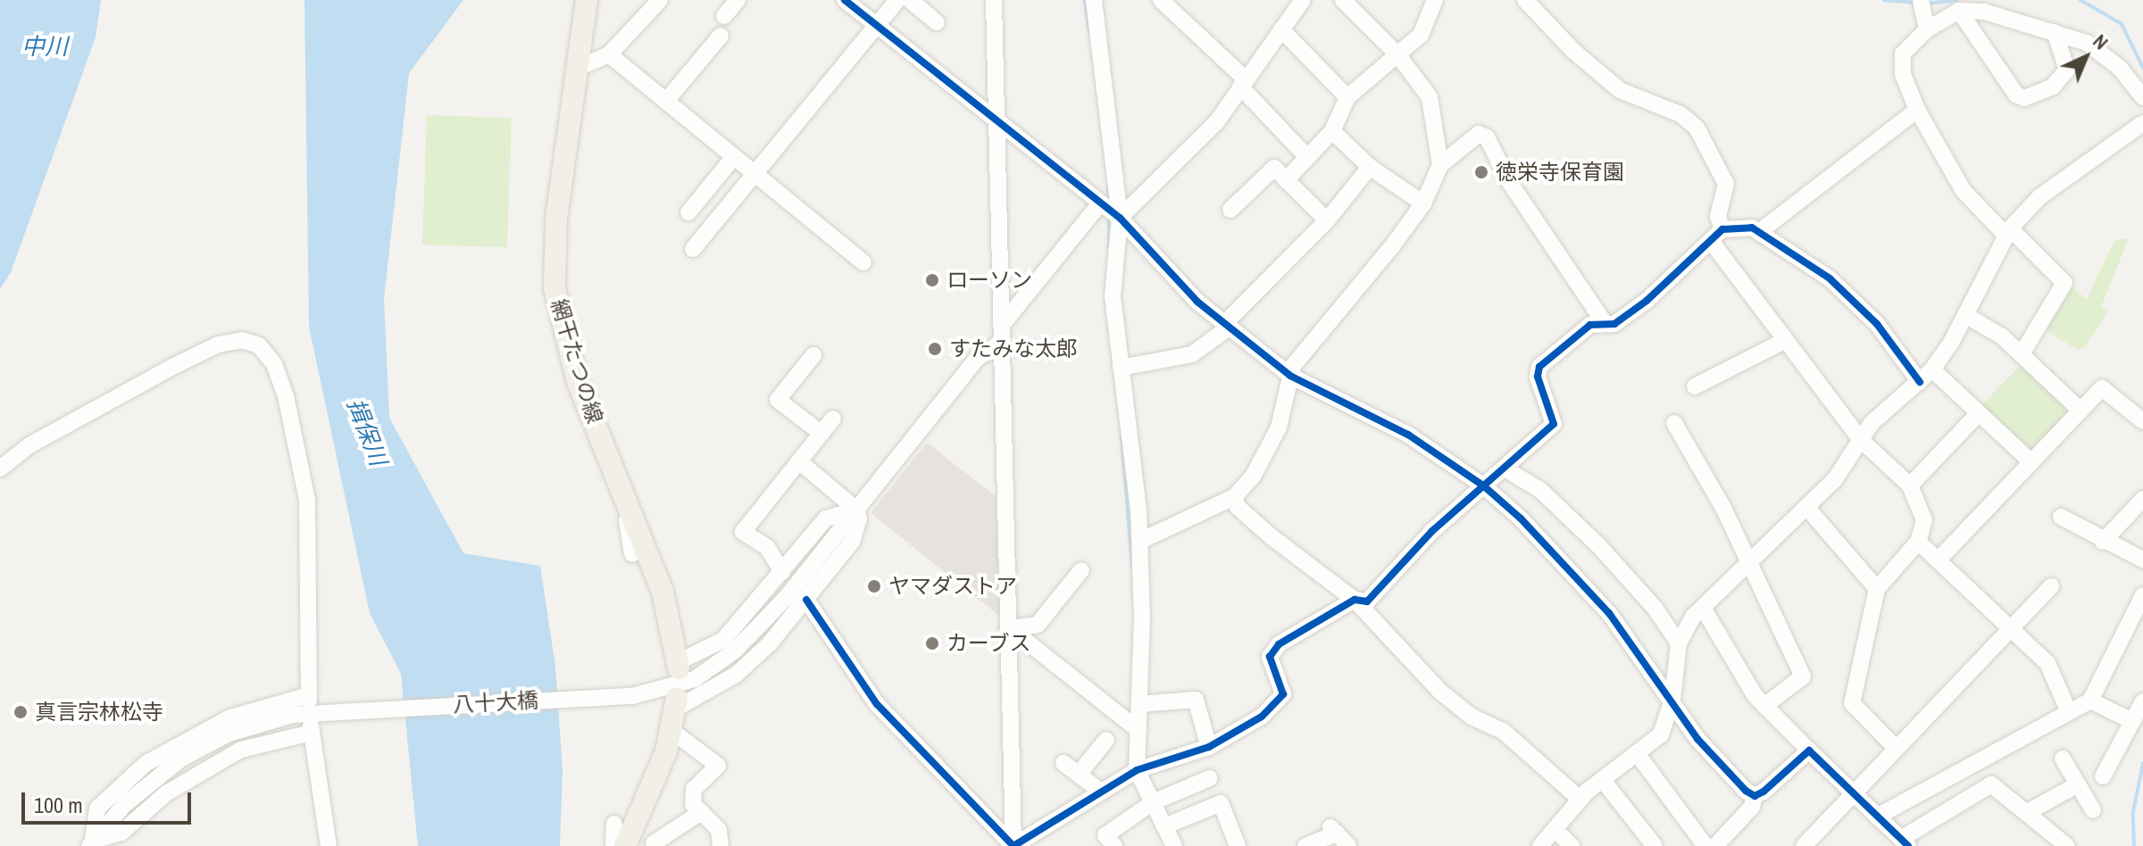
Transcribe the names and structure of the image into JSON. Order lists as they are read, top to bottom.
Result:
{
  "streets": {
    "main road": ["網干たつの線"],
    "street": ["八十大橋"]
  },
  "water": ["中川", "揖保川"],
  "places": [
    "徳栄寺保育園",
    "ローソン",
    "すたみな太郎",
    "ヤマダストア",
    "カーブス",
    "真言宗林松寺"
  ],
  "scale_bar": "100 m",
  "north": "top right"
}
